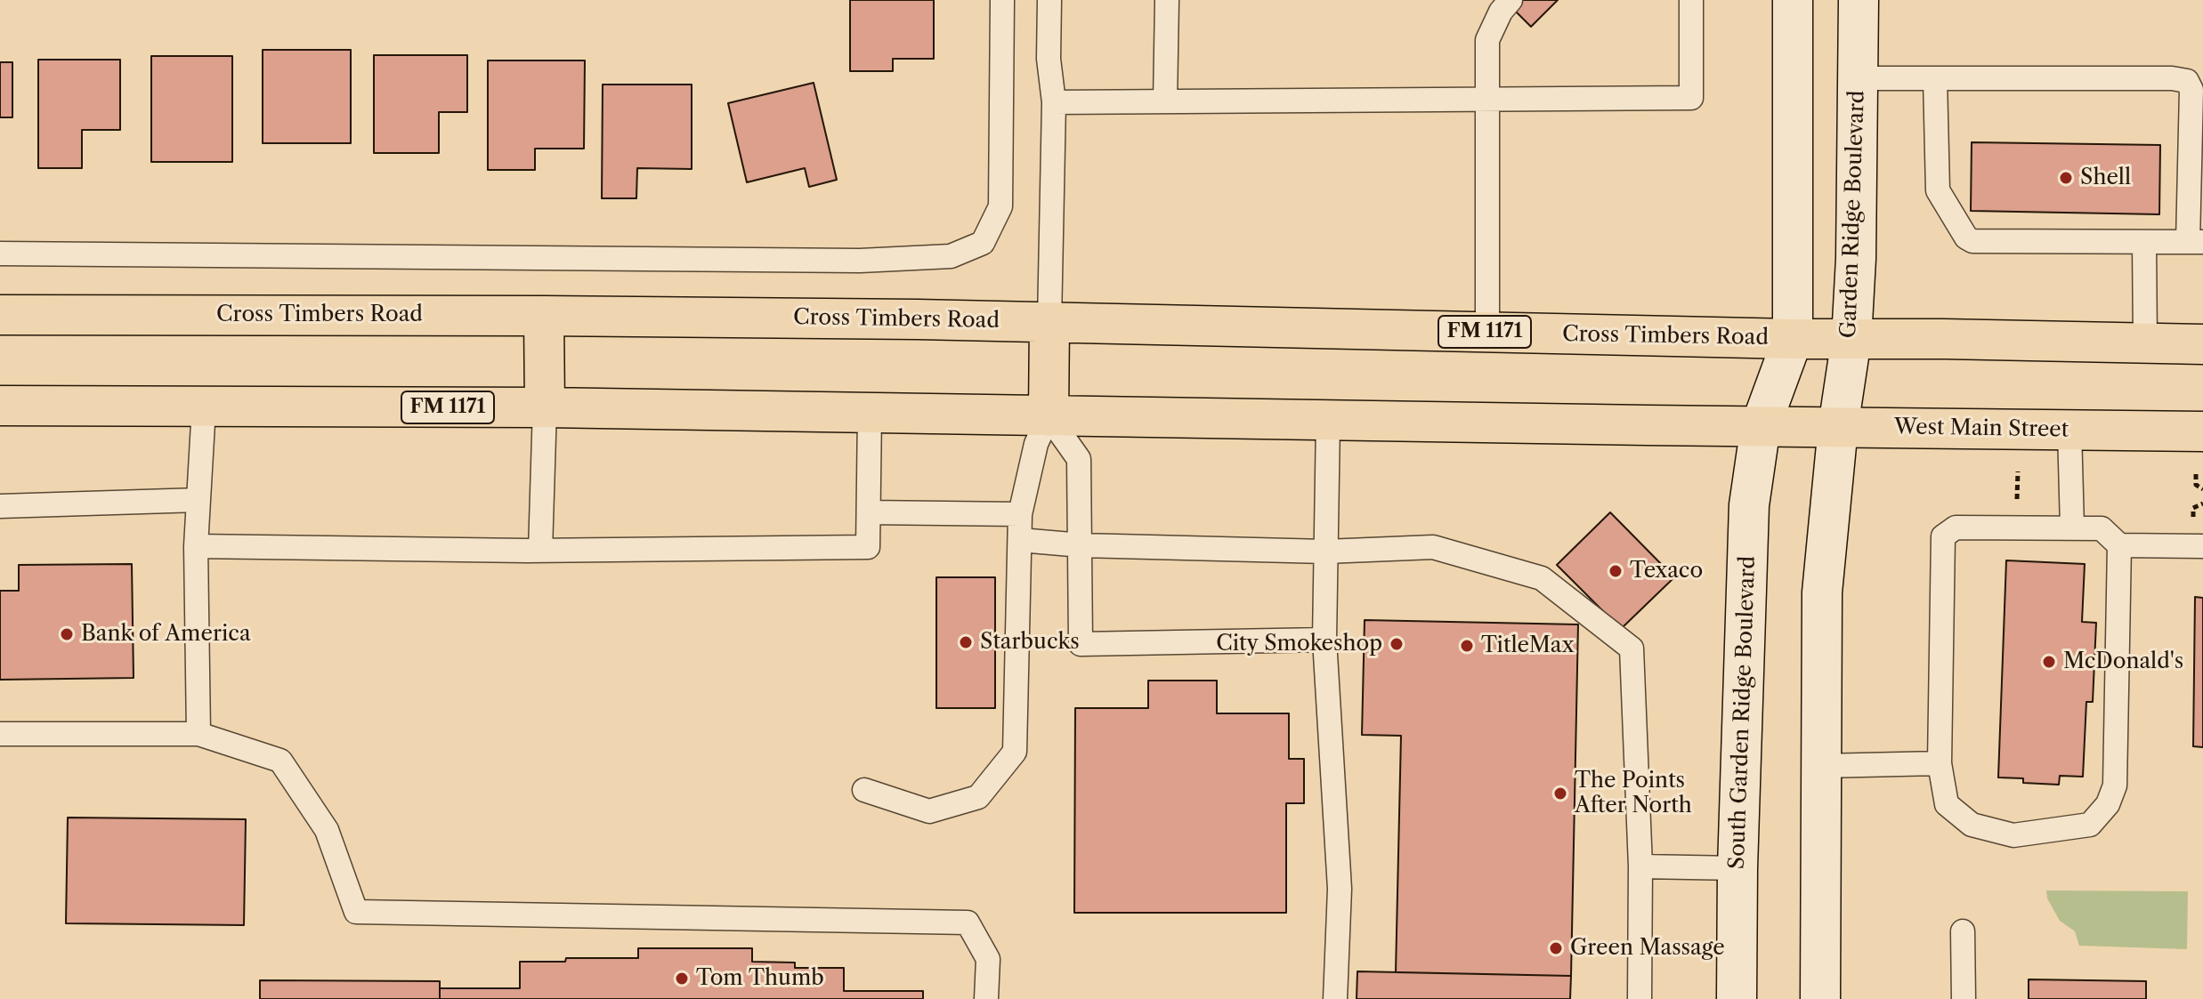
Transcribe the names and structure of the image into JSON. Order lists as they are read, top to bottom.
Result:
{
  "streets": {
    "main road": [
      "Garden Ridge Boulevard",
      "Cross Timbers Road",
      "FM 1171",
      "West Main Street",
      "South Garden Ridge Boulevard"
    ]
  },
  "crossings": [
    ["Garden Ridge Boulevard", "FM 1171"],
    ["Garden Ridge Boulevard", "West Main Street"],
    ["Cross Timbers Road", "FM 1171"],
    ["Cross Timbers Road", "South Garden Ridge Boulevard"],
    ["FM 1171", "West Main Street"],
    ["FM 1171", "South Garden Ridge Boulevard"],
    ["West Main Street", "South Garden Ridge Boulevard"]
  ],
  "places": [
    "Shell",
    "Texaco",
    "Bank of America",
    "Starbucks",
    "City Smokeshop",
    "TitleMax",
    "McDonald's",
    "The Points After North",
    "Green Massage",
    "Tom Thumb"
  ]
}
